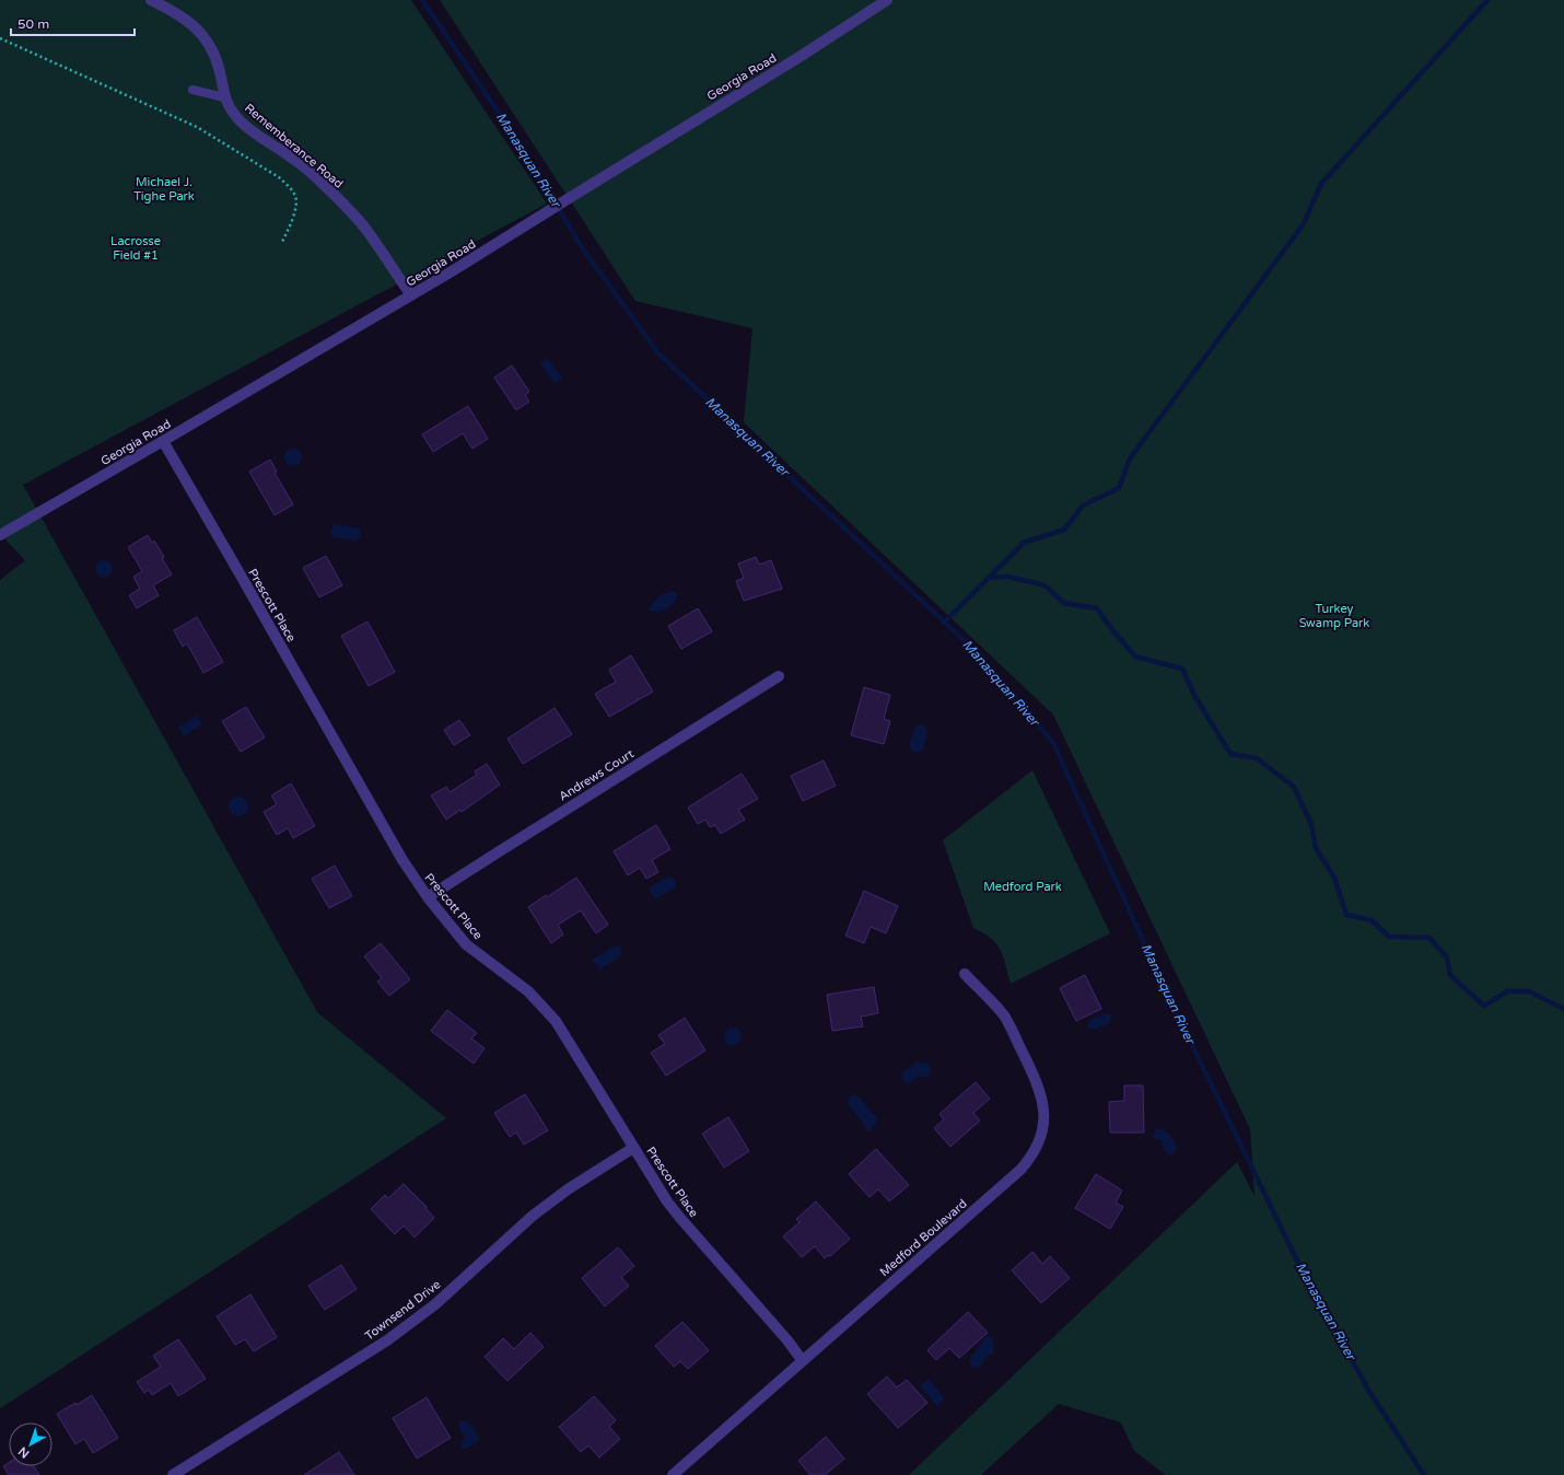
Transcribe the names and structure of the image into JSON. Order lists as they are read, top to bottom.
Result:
{
  "streets": {
    "street": [
      "Georgia Road",
      "Rememberance Road",
      "Prescott Place",
      "Andrews Court",
      "Medford Boulevard",
      "Townsend Drive"
    ]
  },
  "crossings": [
    ["Georgia Road", "Rememberance Road"],
    ["Georgia Road", "Prescott Place"],
    ["Prescott Place", "Andrews Court"],
    ["Prescott Place", "Medford Boulevard"],
    ["Prescott Place", "Townsend Drive"]
  ],
  "water": ["Manasquan River"],
  "parks": [
    "Michael J. Tighe Park",
    "Lacrosse Field #1",
    "Turkey Swamp Park",
    "Medford Park"
  ],
  "scale_bar": "50 m",
  "north": "bottom left"
}
